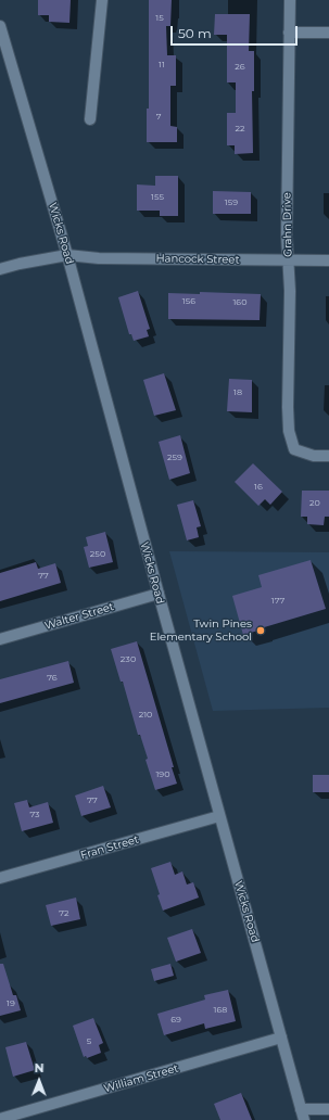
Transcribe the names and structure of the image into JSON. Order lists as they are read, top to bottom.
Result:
{
  "streets": {
    "street": [
      "Grahn Drive",
      "Wicks Road",
      "Hancock Street",
      "Walter Street",
      "Fran Street",
      "William Street"
    ]
  },
  "crossings": [
    ["Grahn Drive", "Hancock Street"],
    ["Wicks Road", "Hancock Street"],
    ["Wicks Road", "Walter Street"],
    ["Wicks Road", "Fran Street"],
    ["Wicks Road", "William Street"]
  ],
  "places": ["Twin Pines Elementary School"],
  "house_numbers": [
    "15",
    "11",
    "26",
    "7",
    "22",
    "155",
    "159",
    "156",
    "160",
    "18",
    "259",
    "16",
    "20",
    "250",
    "77",
    "177",
    "230",
    "76",
    "210",
    "190",
    "77",
    "73",
    "72",
    "19",
    "168",
    "69",
    "5"
  ],
  "scale_bar": "50 m",
  "north": "top"
}
